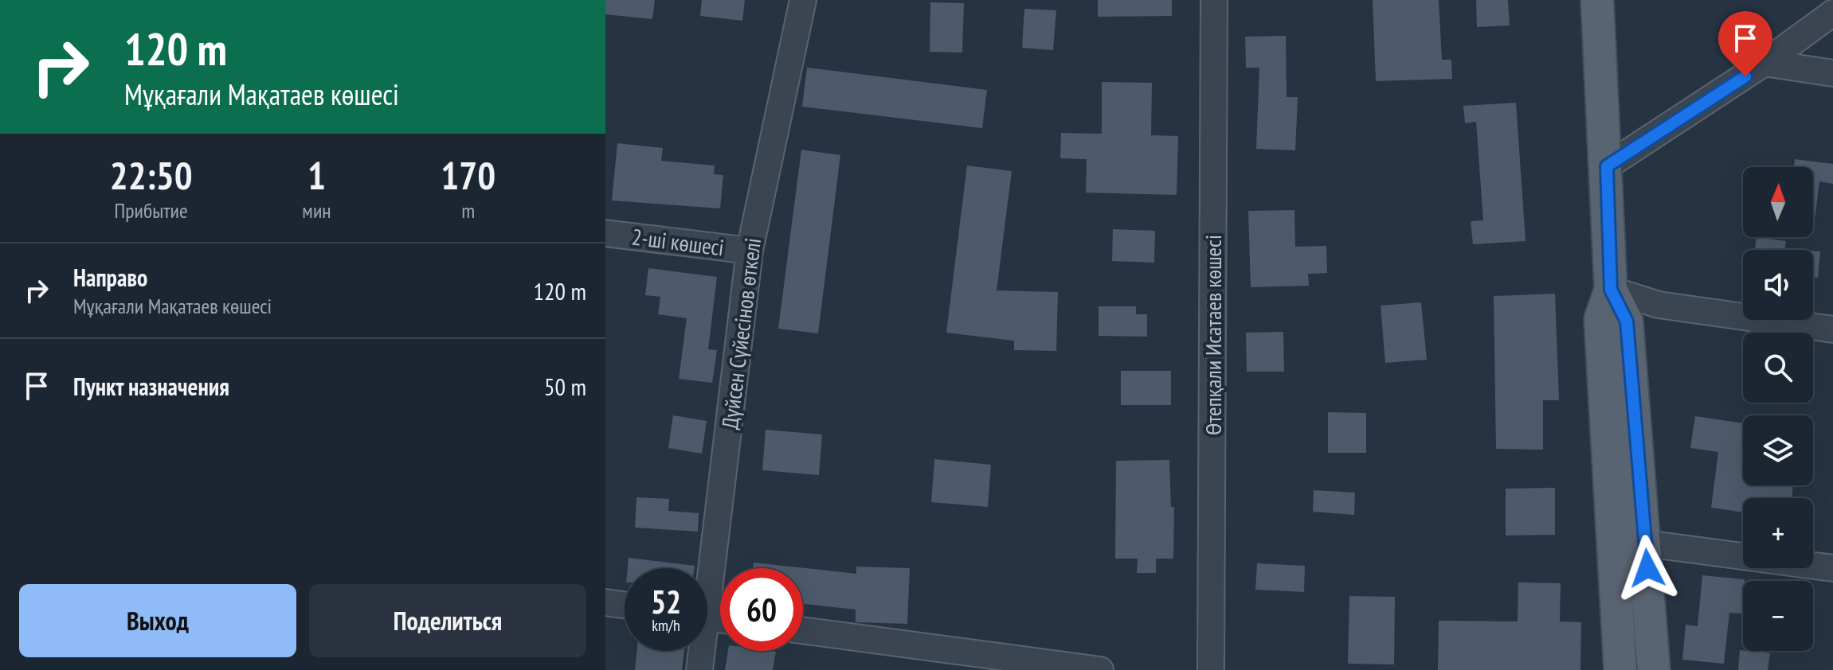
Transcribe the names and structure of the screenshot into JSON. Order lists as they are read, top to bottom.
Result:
{
  "streets": {
    "street": ["2-ші көшесі", "Дүйсен Сүйесінов өткелі", "Өтепқали Исатаев көшесі"]
  },
  "crossings": [
    ["2-ші көшесі", "Дүйсен Сүйесінов өткелі"]
  ],
  "north": "top",
  "page": {
    "turn": ["120 m", "Мұқағали Мақатаев көшесі"],
    "eta": [
      "22:50",
      "Прибытие",
      "1",
      "мин",
      "170",
      "m"
    ],
    "map_buttons": ["+", "−"],
    "list": [
      {
        "name": "Направо",
        "note": "Мұқағали Мақатаев көшесі",
        "value": "120 m"
      },
      {
        "name": "Пункт назначения",
        "value": "50 m"
      }
    ],
    "speed": "52 km/h",
    "limit": "60",
    "buttons": ["Выход", "Поделиться"]
  }
}
